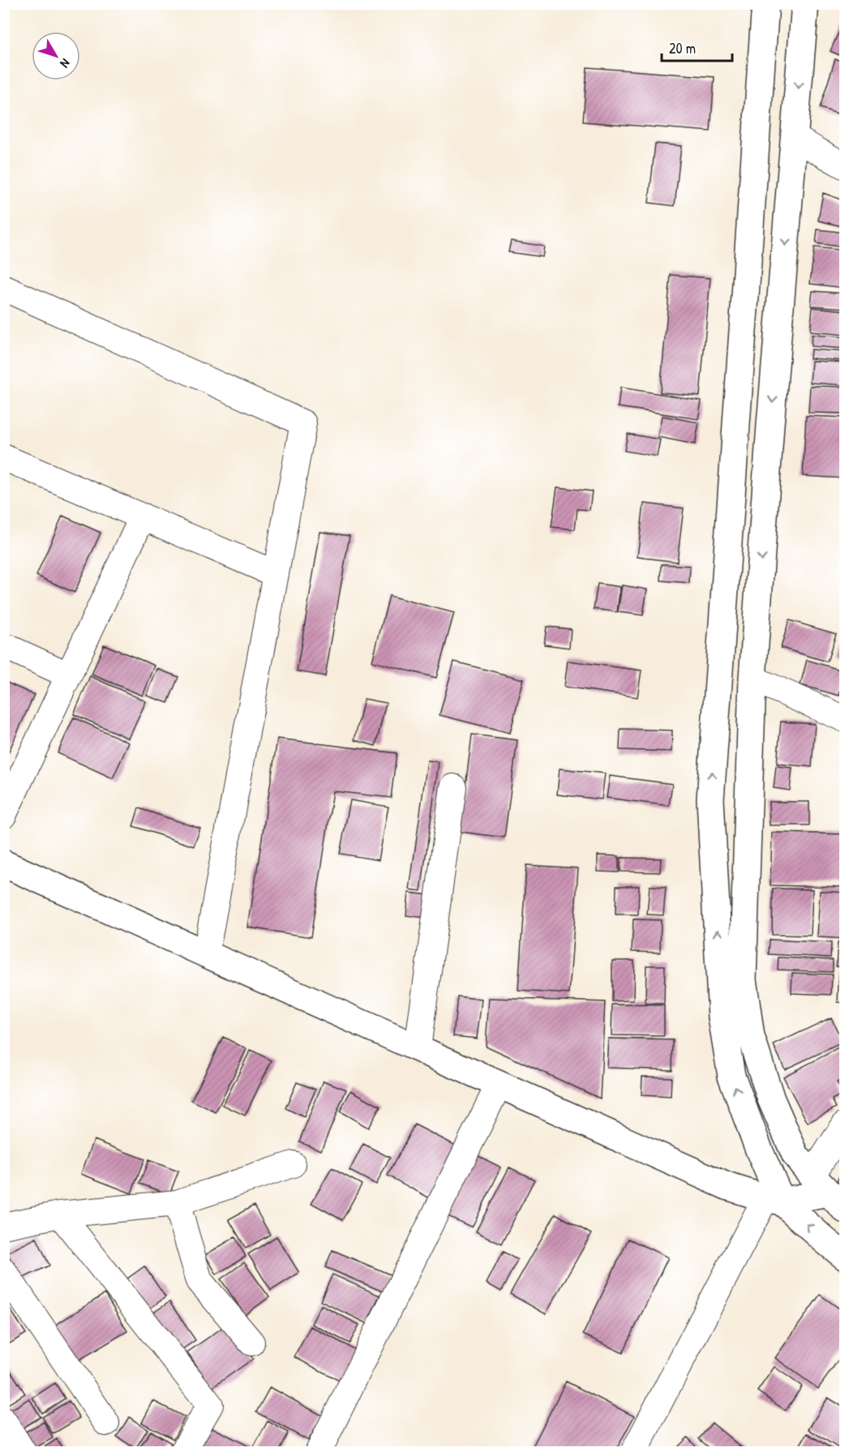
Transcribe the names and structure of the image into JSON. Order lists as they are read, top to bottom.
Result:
{
  "scale_bar": "20 m",
  "north": "bottom right"
}
